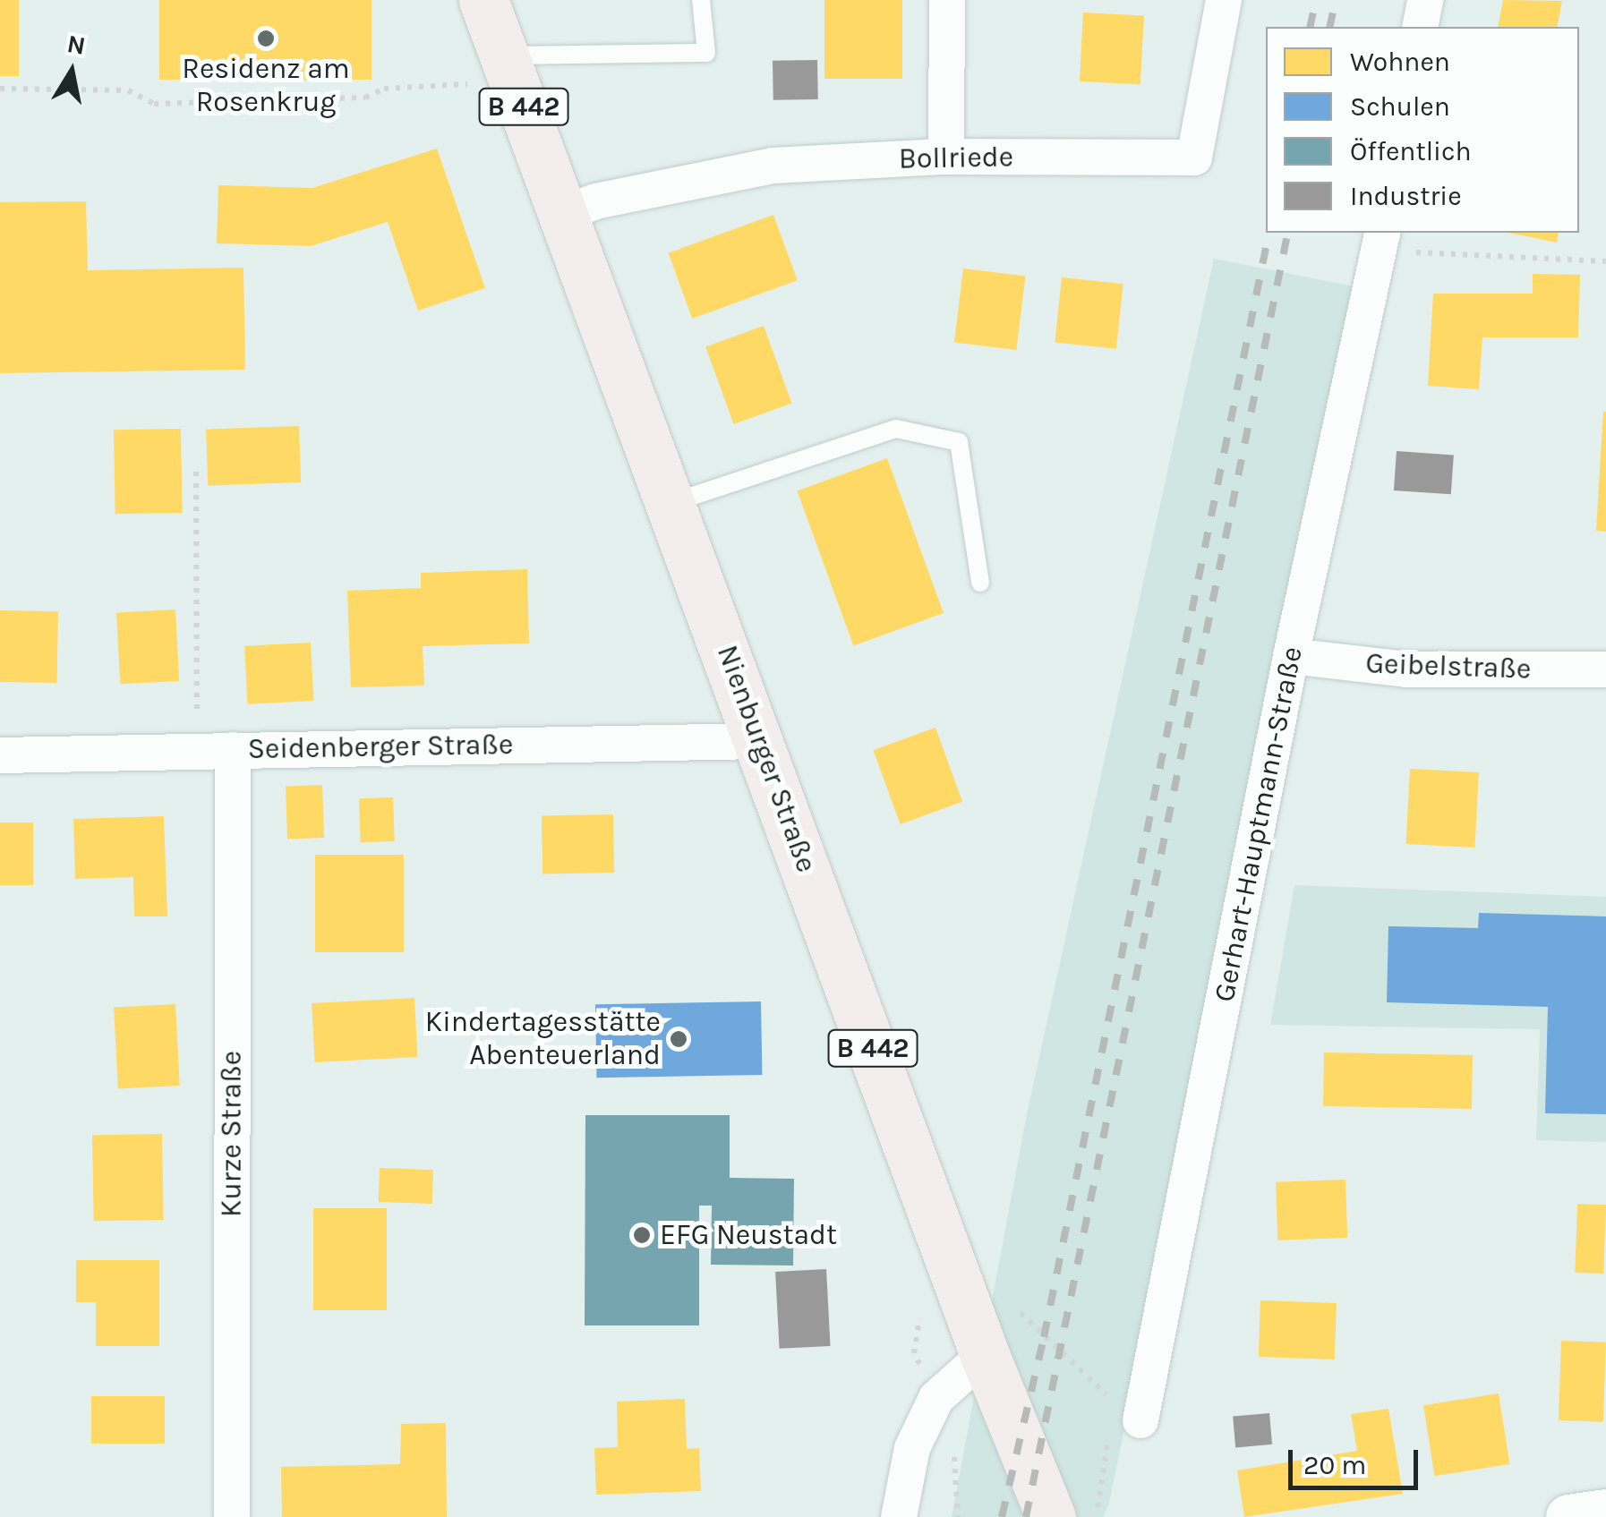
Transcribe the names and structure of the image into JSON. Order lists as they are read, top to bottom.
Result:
{
  "streets": {
    "main road": ["B 442", "Nienburger Straße"],
    "street": [
      "Bollriede",
      "Geibelstraße",
      "Seidenberger Straße",
      "Gerhart-Hauptmann-Straße",
      "Kurze Straße"
    ]
  },
  "crossings": [
    ["Bollriede", "Nienburger Straße"],
    ["Geibelstraße", "Gerhart-Hauptmann-Straße"],
    ["Seidenberger Straße", "Nienburger Straße"],
    ["Seidenberger Straße", "Kurze Straße"]
  ],
  "places": ["Residenz am Rosenkrug", "Kindertagesstätte Abenteuerland", "EFG Neustadt"],
  "legend": [
    "Wohnen",
    "Schulen",
    "Öffentlich",
    "Industrie"
  ],
  "scale_bar": "20 m",
  "north": "top"
}
